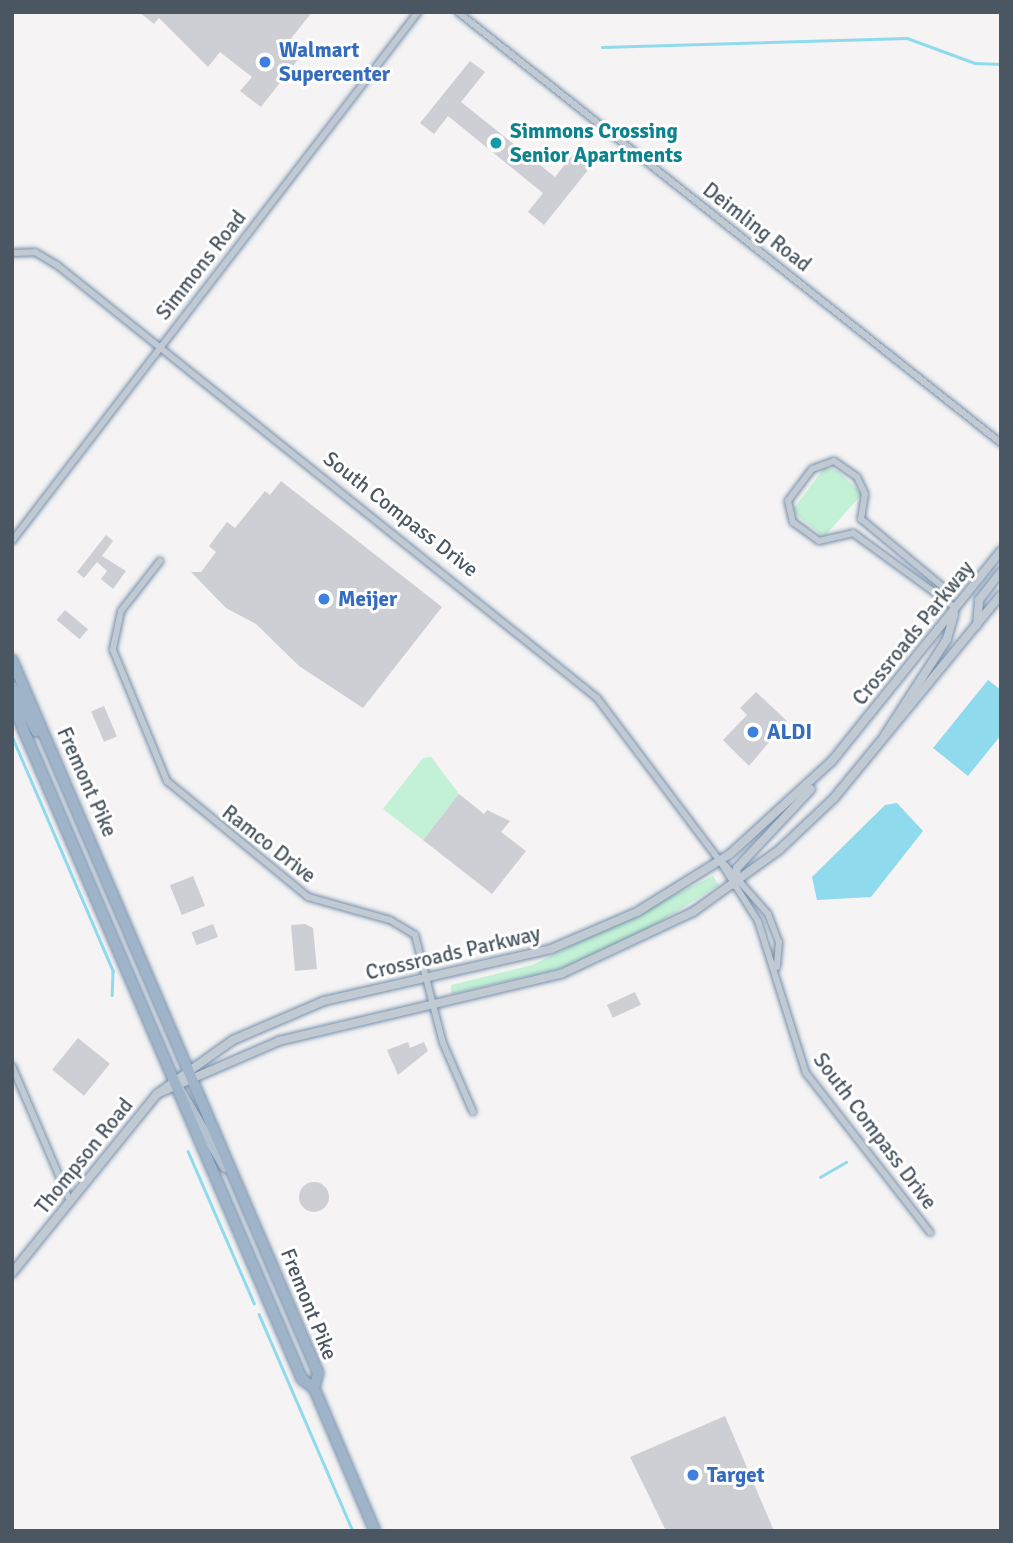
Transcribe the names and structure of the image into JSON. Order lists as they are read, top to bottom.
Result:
{
  "streets": {
    "highway": ["Fremont Pike"],
    "street": [
      "Deimling Road",
      "Simmons Road",
      "South Compass Drive",
      "Crossroads Parkway",
      "Ramco Drive",
      "Thompson Road"
    ]
  },
  "crossings": [
    ["Simmons Road", "South Compass Drive"],
    ["South Compass Drive", "Crossroads Parkway"],
    ["Crossroads Parkway", "Fremont Pike"],
    ["Crossroads Parkway", "Ramco Drive"],
    ["Crossroads Parkway", "Thompson Road"],
    ["Fremont Pike", "Thompson Road"]
  ],
  "places": [
    "Walmart Supercenter",
    "Simmons Crossing Senior Apartments",
    "Meijer",
    "ALDI",
    "Target"
  ]
}
